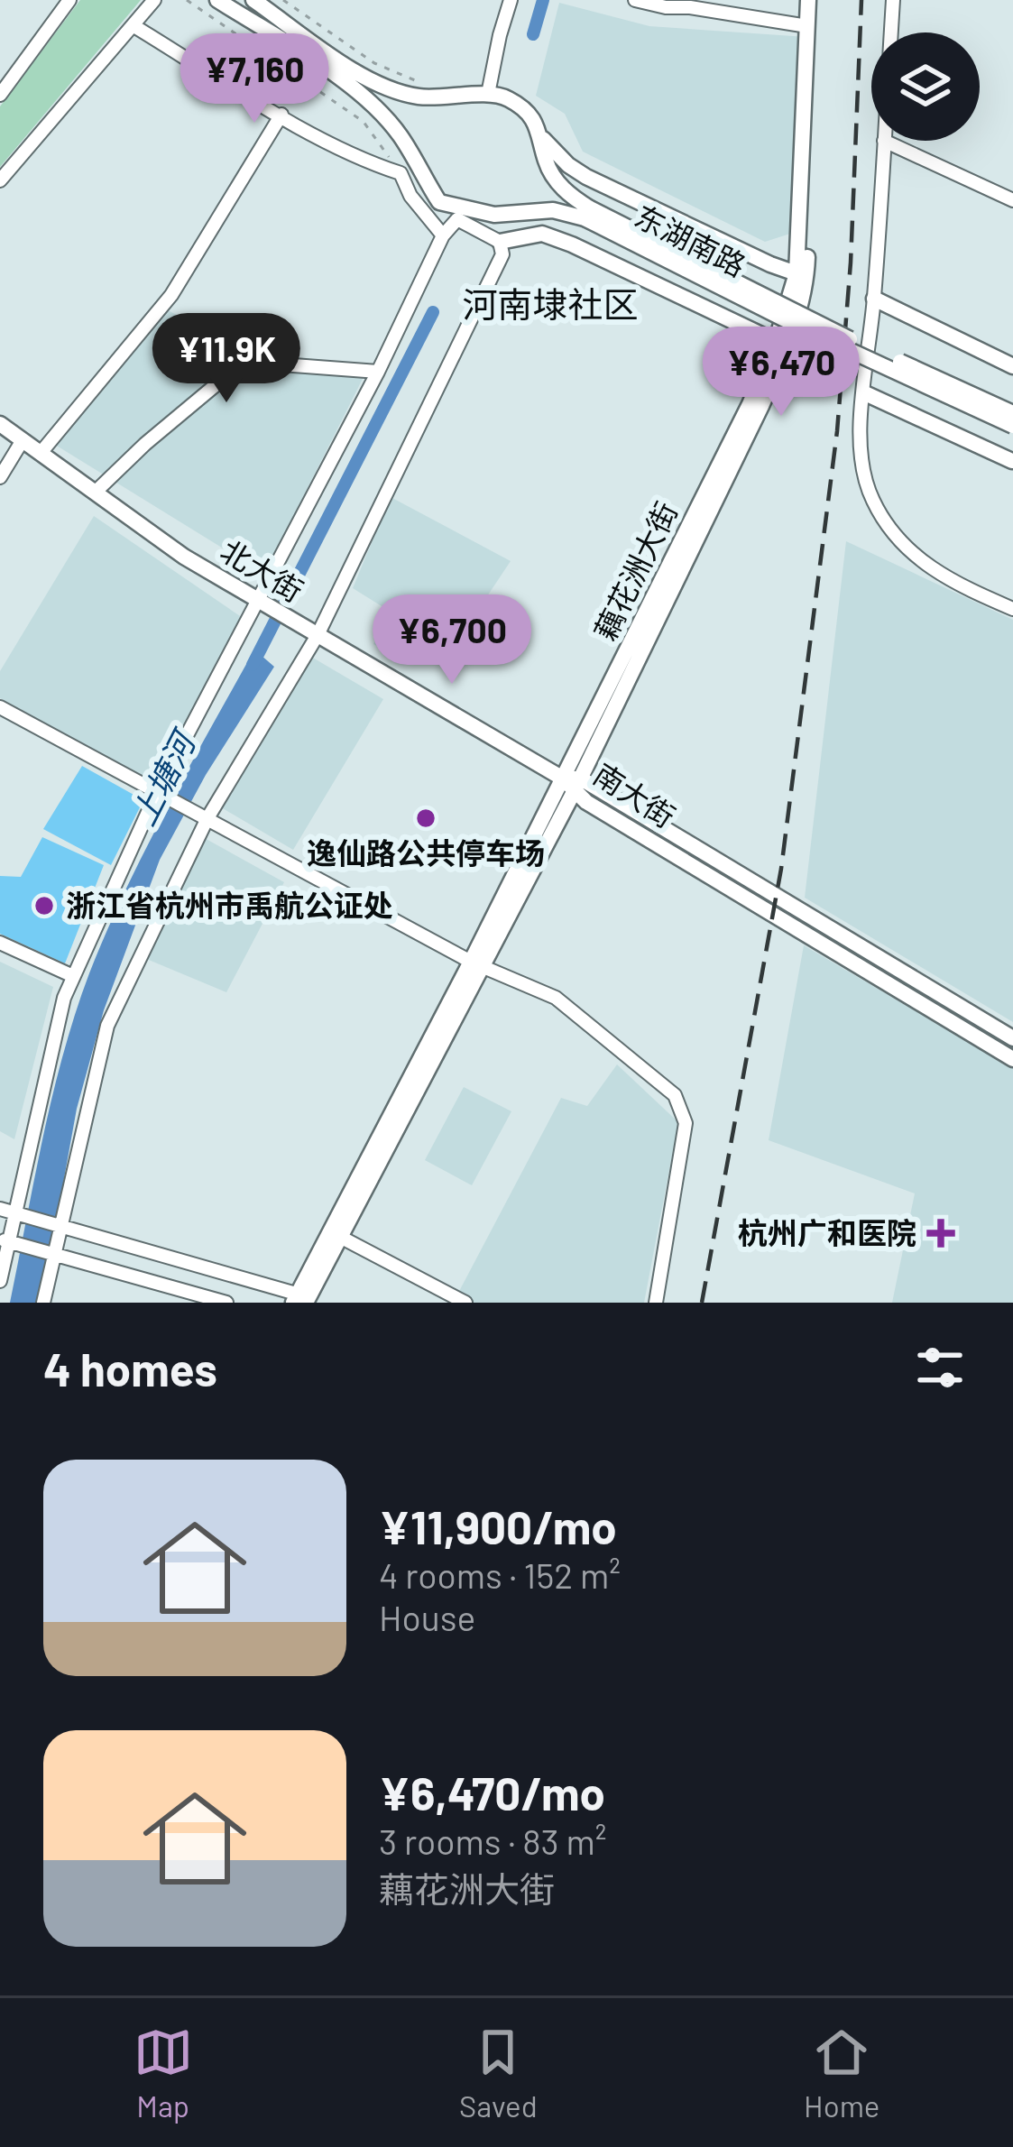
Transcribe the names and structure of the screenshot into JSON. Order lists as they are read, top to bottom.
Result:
{
  "streets": {
    "main road": [
      "东湖南路",
      "北大街",
      "藕花洲大街",
      "南大街"
    ]
  },
  "crossings": [
    ["北大街", "藕花洲大街"],
    ["北大街", "南大街"],
    ["藕花洲大街", "南大街"]
  ],
  "districts": ["河南埭社区"],
  "water": ["上塘河"],
  "places": {
    "other": ["逸仙路公共停车场", "浙江省杭州市禹航公证处"],
    "health": ["杭州广和医院"]
  },
  "page": {
    "price": [
      "¥7,160",
      "¥11.9K",
      "¥6,470",
      "¥6,700"
    ],
    "heading": "4 homes",
    "list": [
      {
        "name": "¥11,900/mo",
        "note": "4 rooms · 152 m² · House"
      },
      {
        "name": "¥6,470/mo",
        "note": "3 rooms · 83 m² · 藕花洲大街"
      }
    ],
    "tabs": ["Map", "Saved", "Home"]
  }
}
